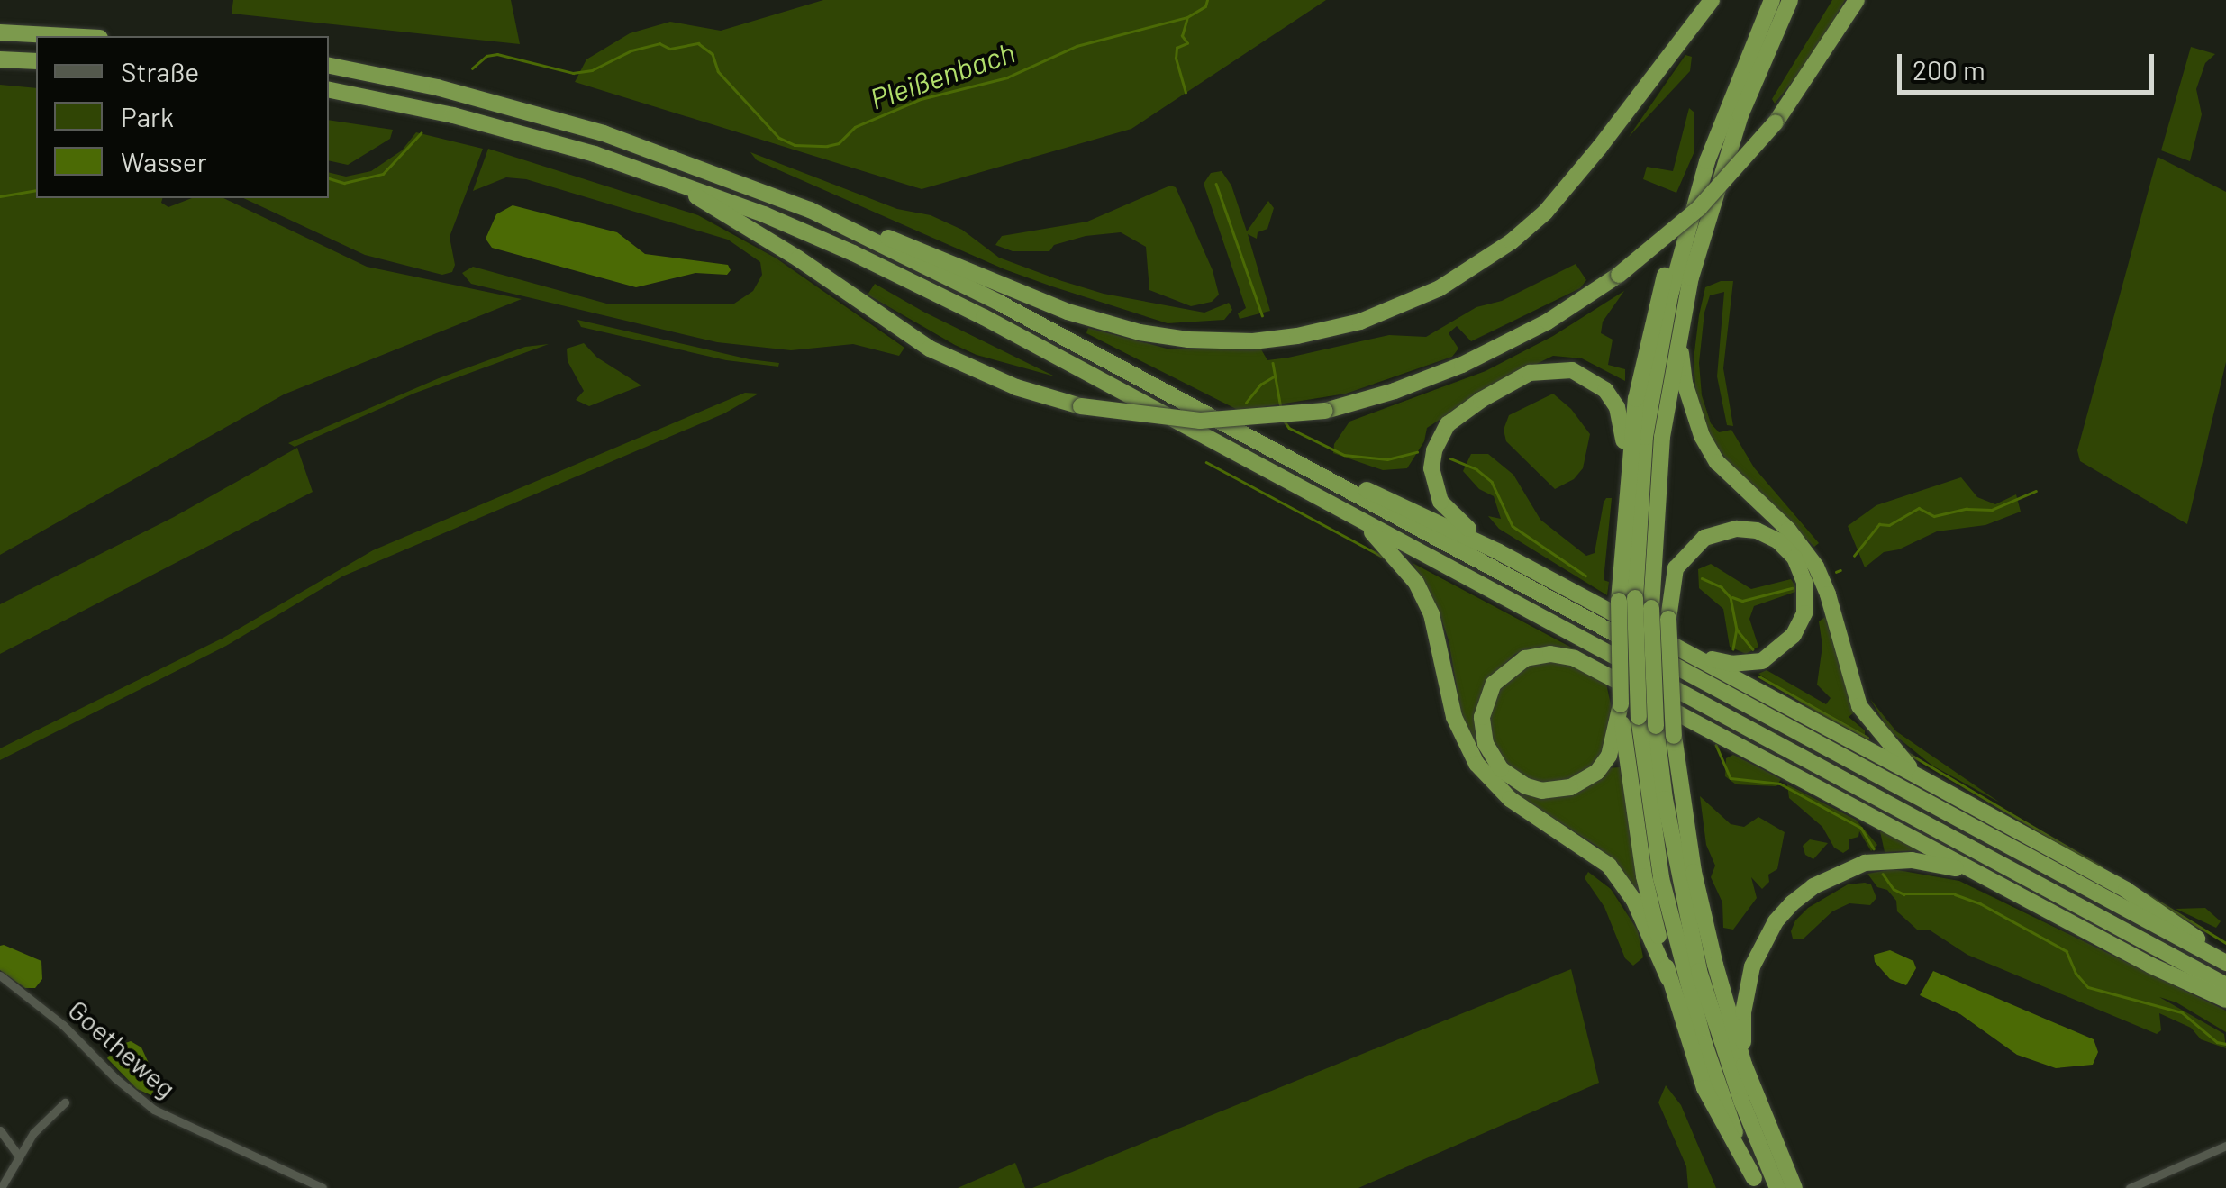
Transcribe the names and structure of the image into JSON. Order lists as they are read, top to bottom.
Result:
{
  "streets": {
    "street": ["Goetheweg"]
  },
  "water": ["Pleißenbach"],
  "legend": ["Straße", "Park", "Wasser"],
  "scale_bar": "200 m"
}
